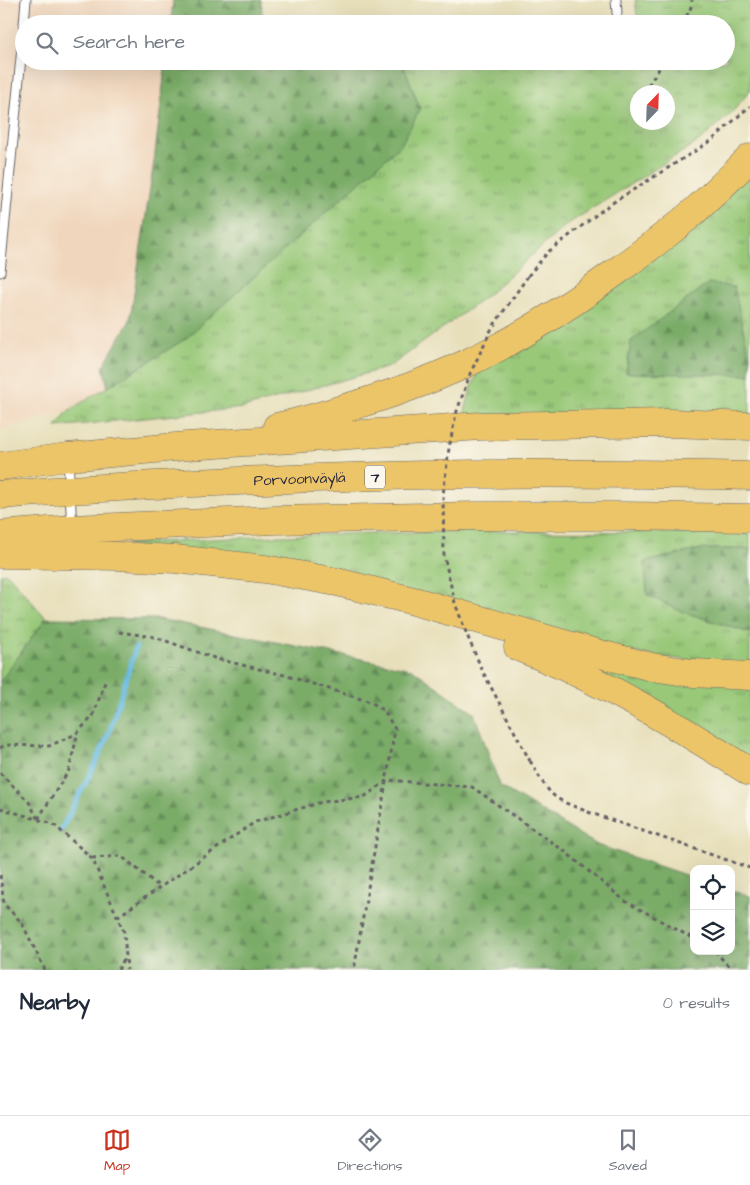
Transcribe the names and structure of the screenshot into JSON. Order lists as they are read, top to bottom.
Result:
{
  "streets": {
    "highway": ["7", "Porvoonväylä"]
  },
  "north": "top right",
  "page": {
    "search": "Search here",
    "heading": ["Nearby", "0 results"],
    "nav": ["Map", "Directions", "Saved"]
  }
}
